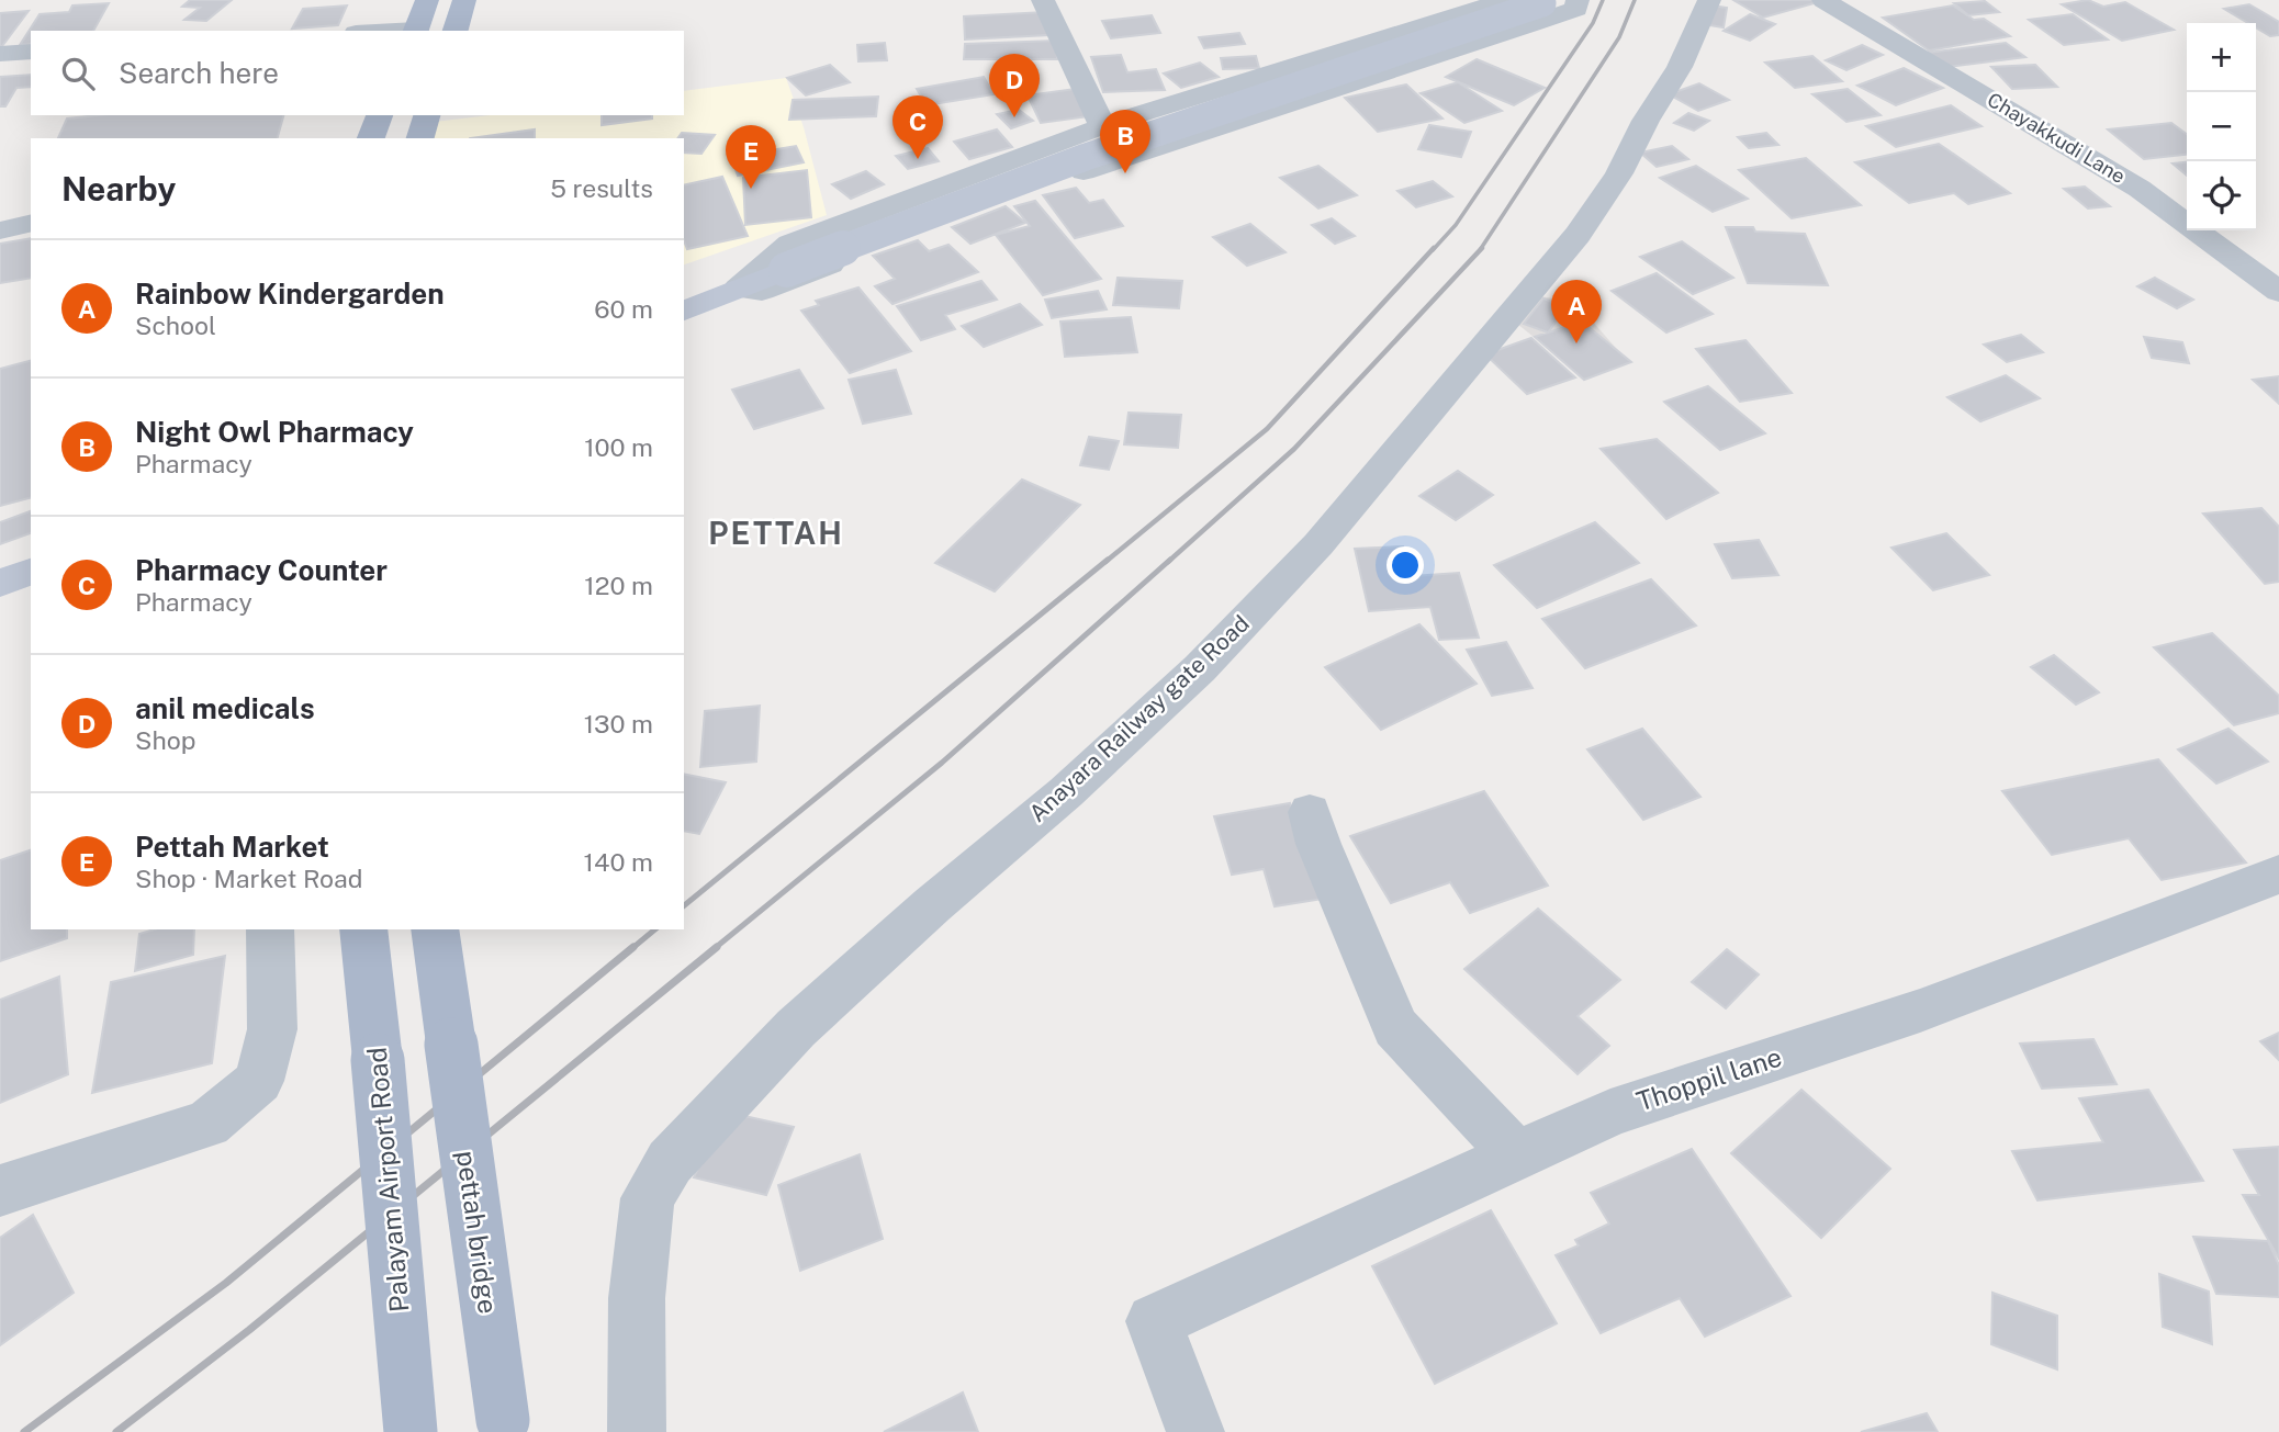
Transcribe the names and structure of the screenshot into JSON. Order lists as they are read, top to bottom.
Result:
{
  "streets": {
    "main road": ["Palayam Airport Road", "pettah bridge"],
    "street": ["Chayakkudi Lane", "Anayara Railway gate Road", "Thoppil lane"]
  },
  "districts": ["PETTAH"],
  "page": {
    "map_buttons": ["+", "−"],
    "search": "Search here",
    "pins": [
      "D",
      "C",
      "B",
      "E",
      "A"
    ],
    "heading": ["Nearby", "5 results"],
    "list": [
      {
        "mark": "A",
        "name": "Rainbow Kindergarden",
        "note": "School",
        "value": "60 m"
      },
      {
        "mark": "B",
        "name": "Night Owl Pharmacy",
        "note": "Pharmacy",
        "value": "100 m"
      },
      {
        "mark": "C",
        "name": "Pharmacy Counter",
        "note": "Pharmacy",
        "value": "120 m"
      },
      {
        "mark": "D",
        "name": "anil medicals",
        "note": "Shop",
        "value": "130 m"
      },
      {
        "mark": "E",
        "name": "Pettah Market",
        "note": "Shop · Market Road",
        "value": "140 m"
      }
    ]
  }
}
